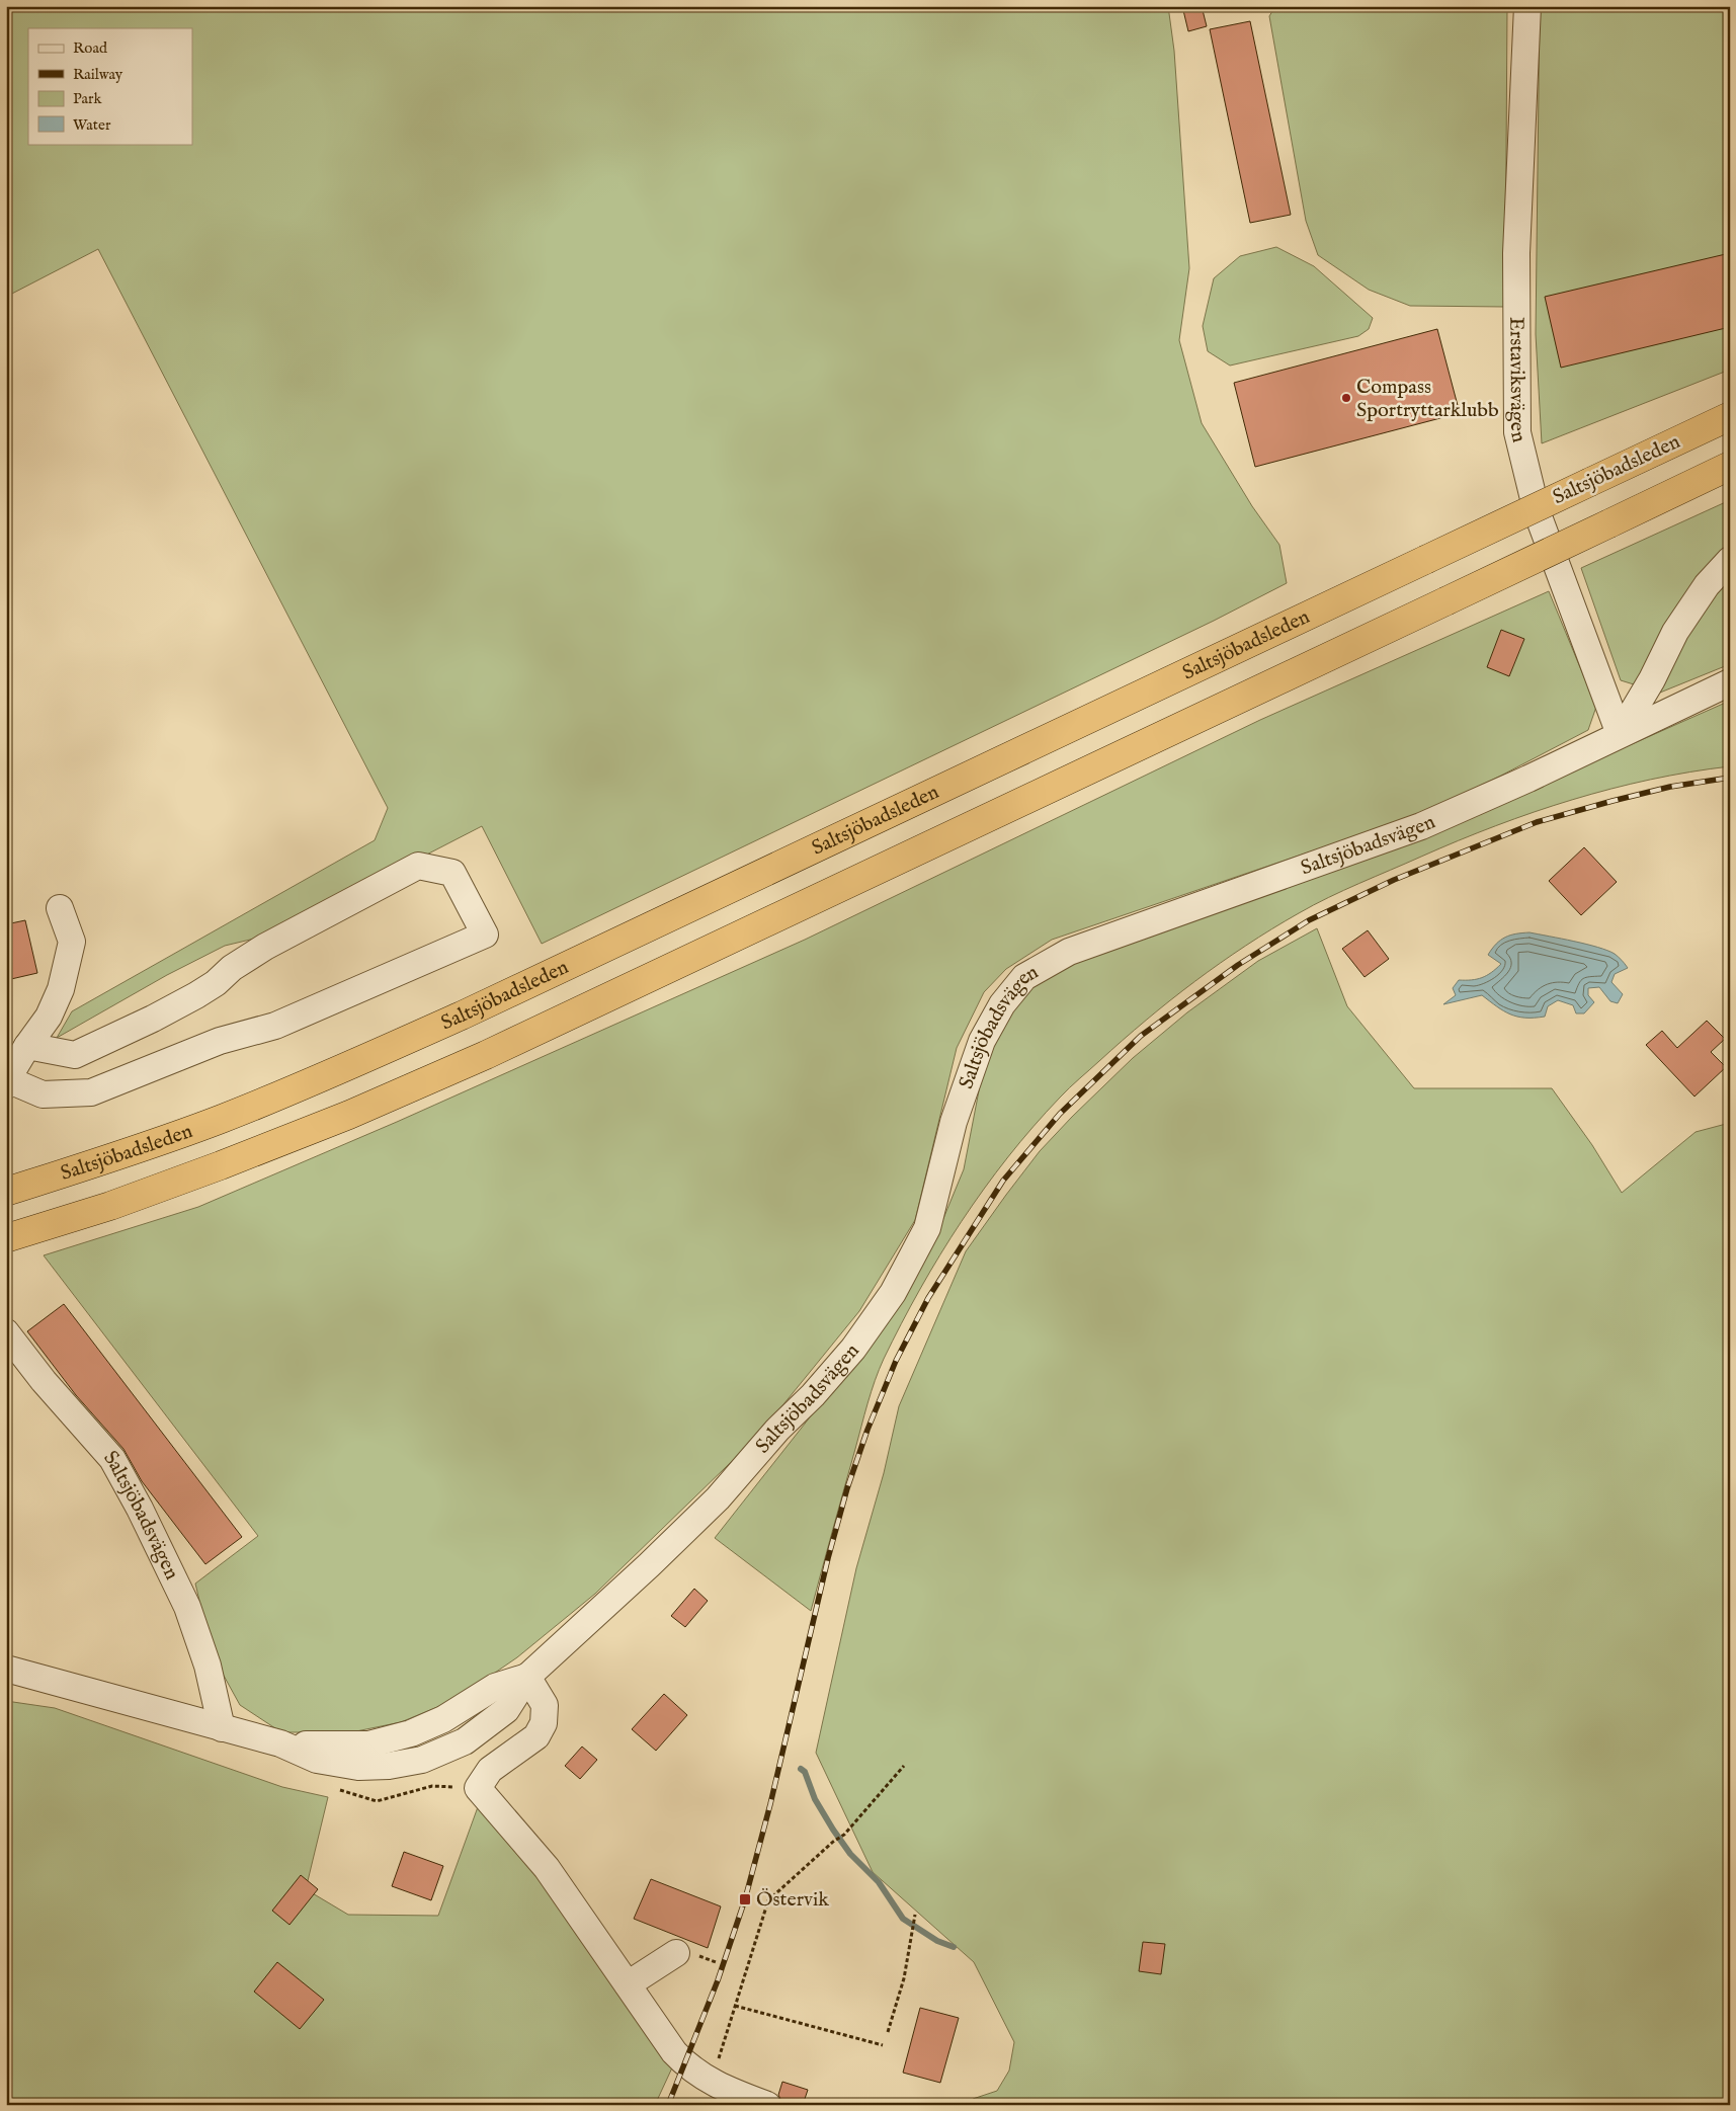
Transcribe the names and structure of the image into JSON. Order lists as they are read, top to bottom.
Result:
{
  "streets": {
    "highway": ["Saltsjöbadsleden"],
    "street": ["Erstaviksvägen", "Saltsjöbadsvägen"]
  },
  "crossings": [
    ["Erstaviksvägen", "Saltsjöbadsvägen"]
  ],
  "places": {
    "other": ["Compass Sportryttarklubb"],
    "transit": ["Östervik"]
  },
  "legend": [
    "Road",
    "Railway",
    "Park",
    "Water"
  ]
}
